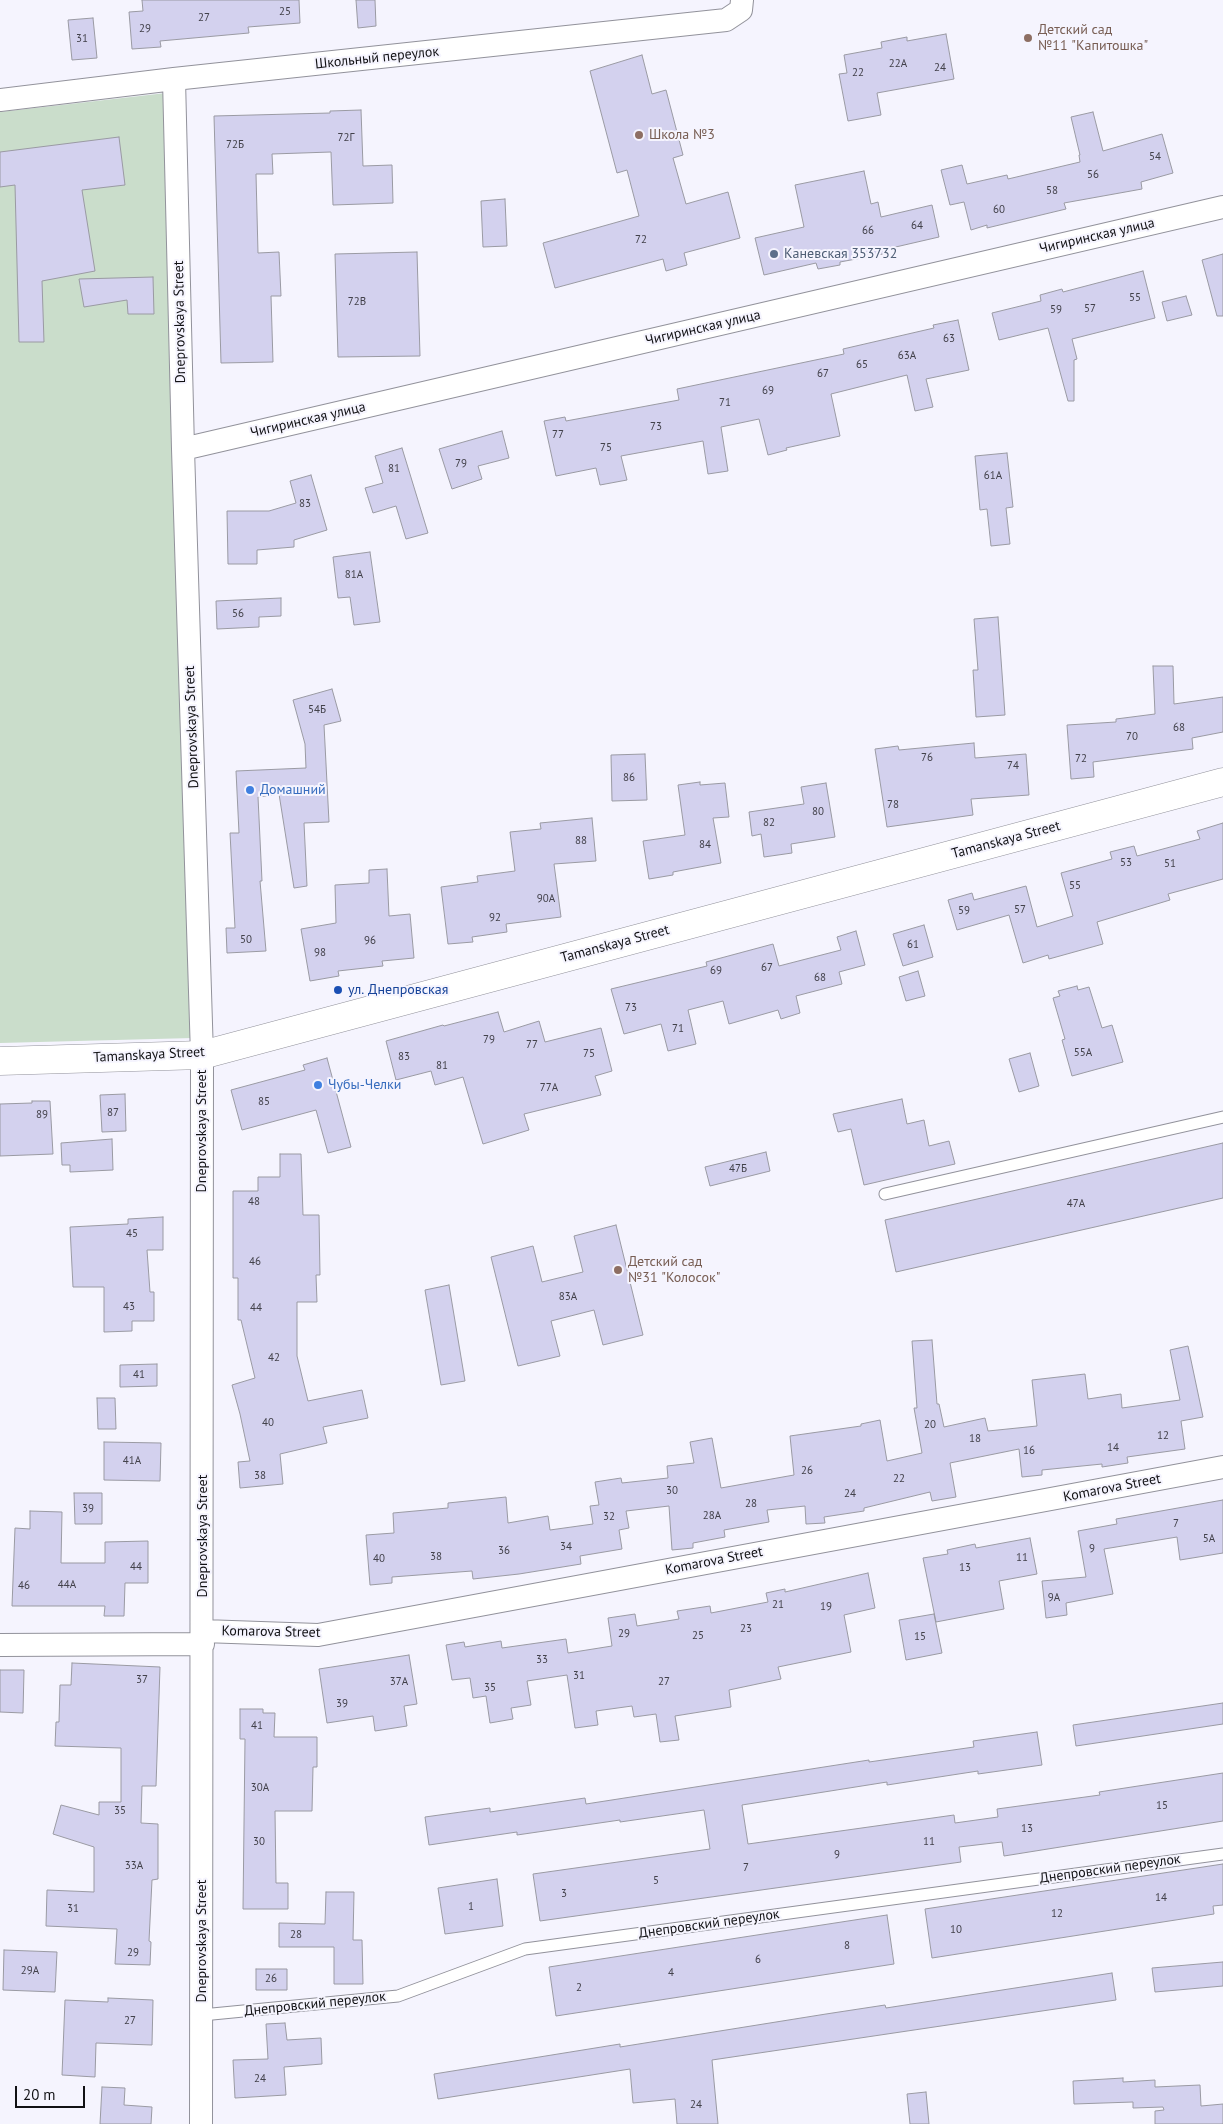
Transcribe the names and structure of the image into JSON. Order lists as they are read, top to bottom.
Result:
{
  "streets": {
    "street": [
      "Школьный переулок",
      "Чигиринская улица",
      "Dneprovskaya Street",
      "Tamanskaya Street",
      "Komarova Street"
    ],
    "lane": ["Днепровский переулок"]
  },
  "crossings": [
    ["Школьный переулок", "Dneprovskaya Street"],
    ["Чигиринская улица", "Dneprovskaya Street"],
    ["Dneprovskaya Street", "Tamanskaya Street"],
    ["Dneprovskaya Street", "Komarova Street"],
    ["Dneprovskaya Street", "Днепровский переулок"]
  ],
  "places": [
    "Детский сад №11 \"Капитошка\"",
    "Школа №3",
    "Каневская 353732",
    "Домашний",
    "ул. Днепровская",
    "Чубы-Челки",
    "Детский сад №31 \"Колосок\""
  ],
  "house_numbers": [
    "25",
    "27",
    "29",
    "31",
    "22А",
    "24",
    "22",
    "72Г",
    "72Б",
    "54",
    "56",
    "58",
    "60",
    "64",
    "66",
    "72",
    "55",
    "72В",
    "57",
    "59",
    "63",
    "63А",
    "65",
    "67",
    "69",
    "71",
    "73",
    "77",
    "75",
    "79",
    "81",
    "61А",
    "83",
    "81А",
    "56",
    "54Б",
    "68",
    "70",
    "76",
    "72",
    "74",
    "86",
    "78",
    "80",
    "82",
    "88",
    "84",
    "53",
    "51",
    "55",
    "90А",
    "57",
    "59",
    "92",
    "50",
    "96",
    "61",
    "98",
    "67",
    "69",
    "68",
    "73",
    "71",
    "79",
    "77",
    "55А",
    "75",
    "83",
    "81",
    "77А",
    "85",
    "87",
    "89",
    "47Б",
    "48",
    "47А",
    "45",
    "46",
    "83А",
    "43",
    "44",
    "42",
    "41",
    "40",
    "20",
    "12",
    "18",
    "14",
    "16",
    "41А",
    "26",
    "38",
    "22",
    "30",
    "24",
    "28",
    "39",
    "28А",
    "32",
    "7",
    "5А",
    "34",
    "9",
    "36",
    "38",
    "11",
    "40",
    "44",
    "13",
    "44А",
    "46",
    "9А",
    "21",
    "19",
    "23",
    "29",
    "25",
    "15",
    "33",
    "31",
    "37",
    "37А",
    "27",
    "35",
    "39",
    "41",
    "30А",
    "15",
    "35",
    "13",
    "30",
    "11",
    "9",
    "33А",
    "7",
    "5",
    "3",
    "14",
    "1",
    "31",
    "12",
    "10",
    "28",
    "8",
    "29",
    "6",
    "29А",
    "4",
    "26",
    "2",
    "27",
    "24",
    "24"
  ],
  "scale_bar": "20 m"
}
